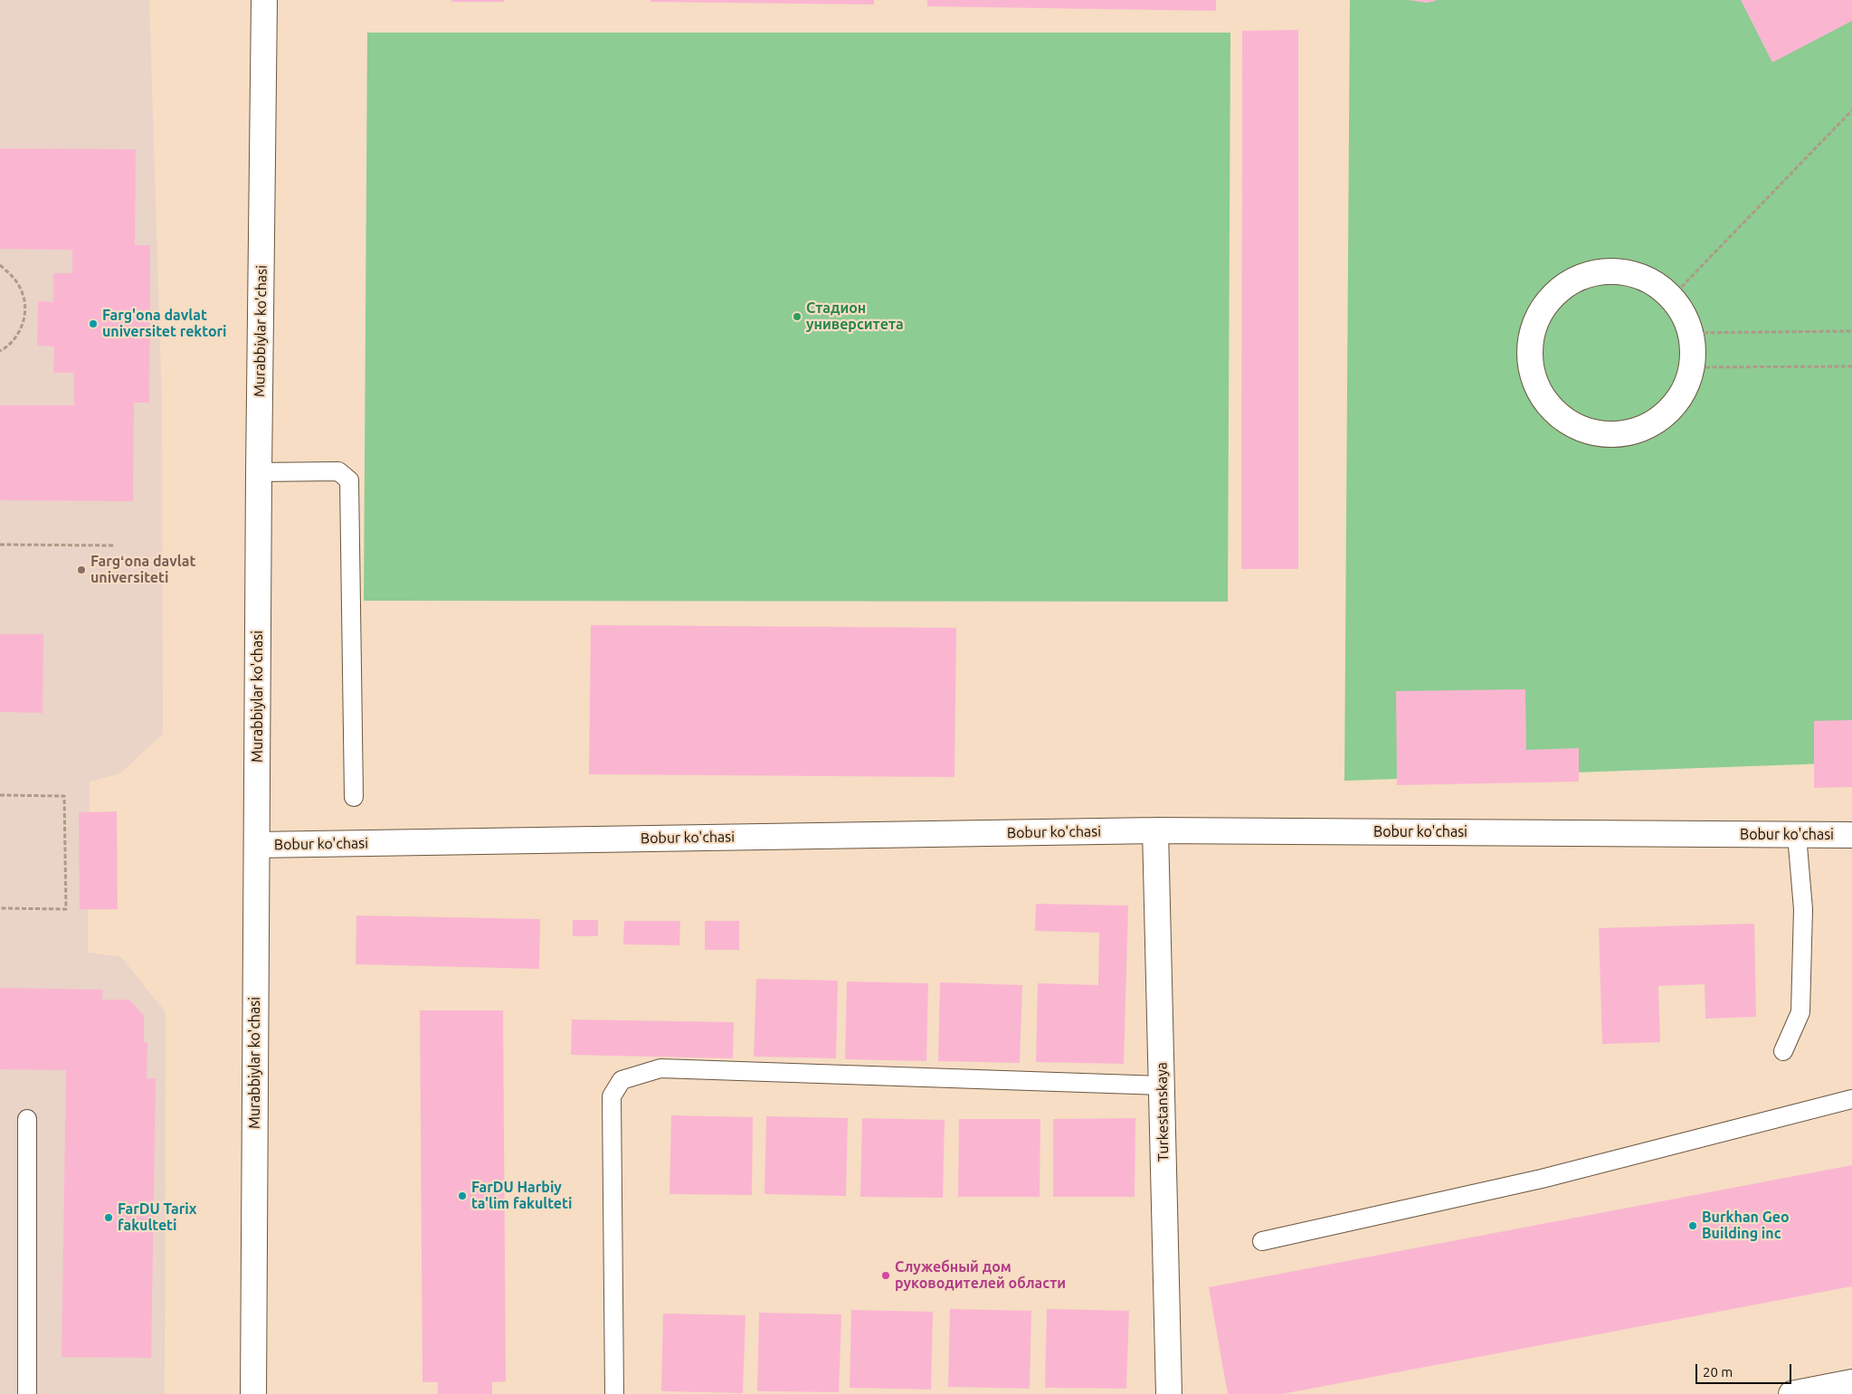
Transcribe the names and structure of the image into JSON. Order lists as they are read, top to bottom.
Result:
{
  "streets": {
    "street": ["Murabbiylar ko'chasi", "Bobur ko'chasi", "Turkestanskaya"]
  },
  "crossings": [
    ["Murabbiylar ko'chasi", "Bobur ko'chasi"],
    ["Bobur ko'chasi", "Turkestanskaya"]
  ],
  "places": [
    "Стадион университета",
    "Farg'ona davlat universitet rektori",
    "Fargʻona davlat universiteti",
    "FarDU Harbiy ta'lim fakulteti",
    "FarDU Tarix fakulteti",
    "Burkhan Geo Building inc",
    "Служебный дом руководителей области"
  ],
  "scale_bar": "20 m"
}
